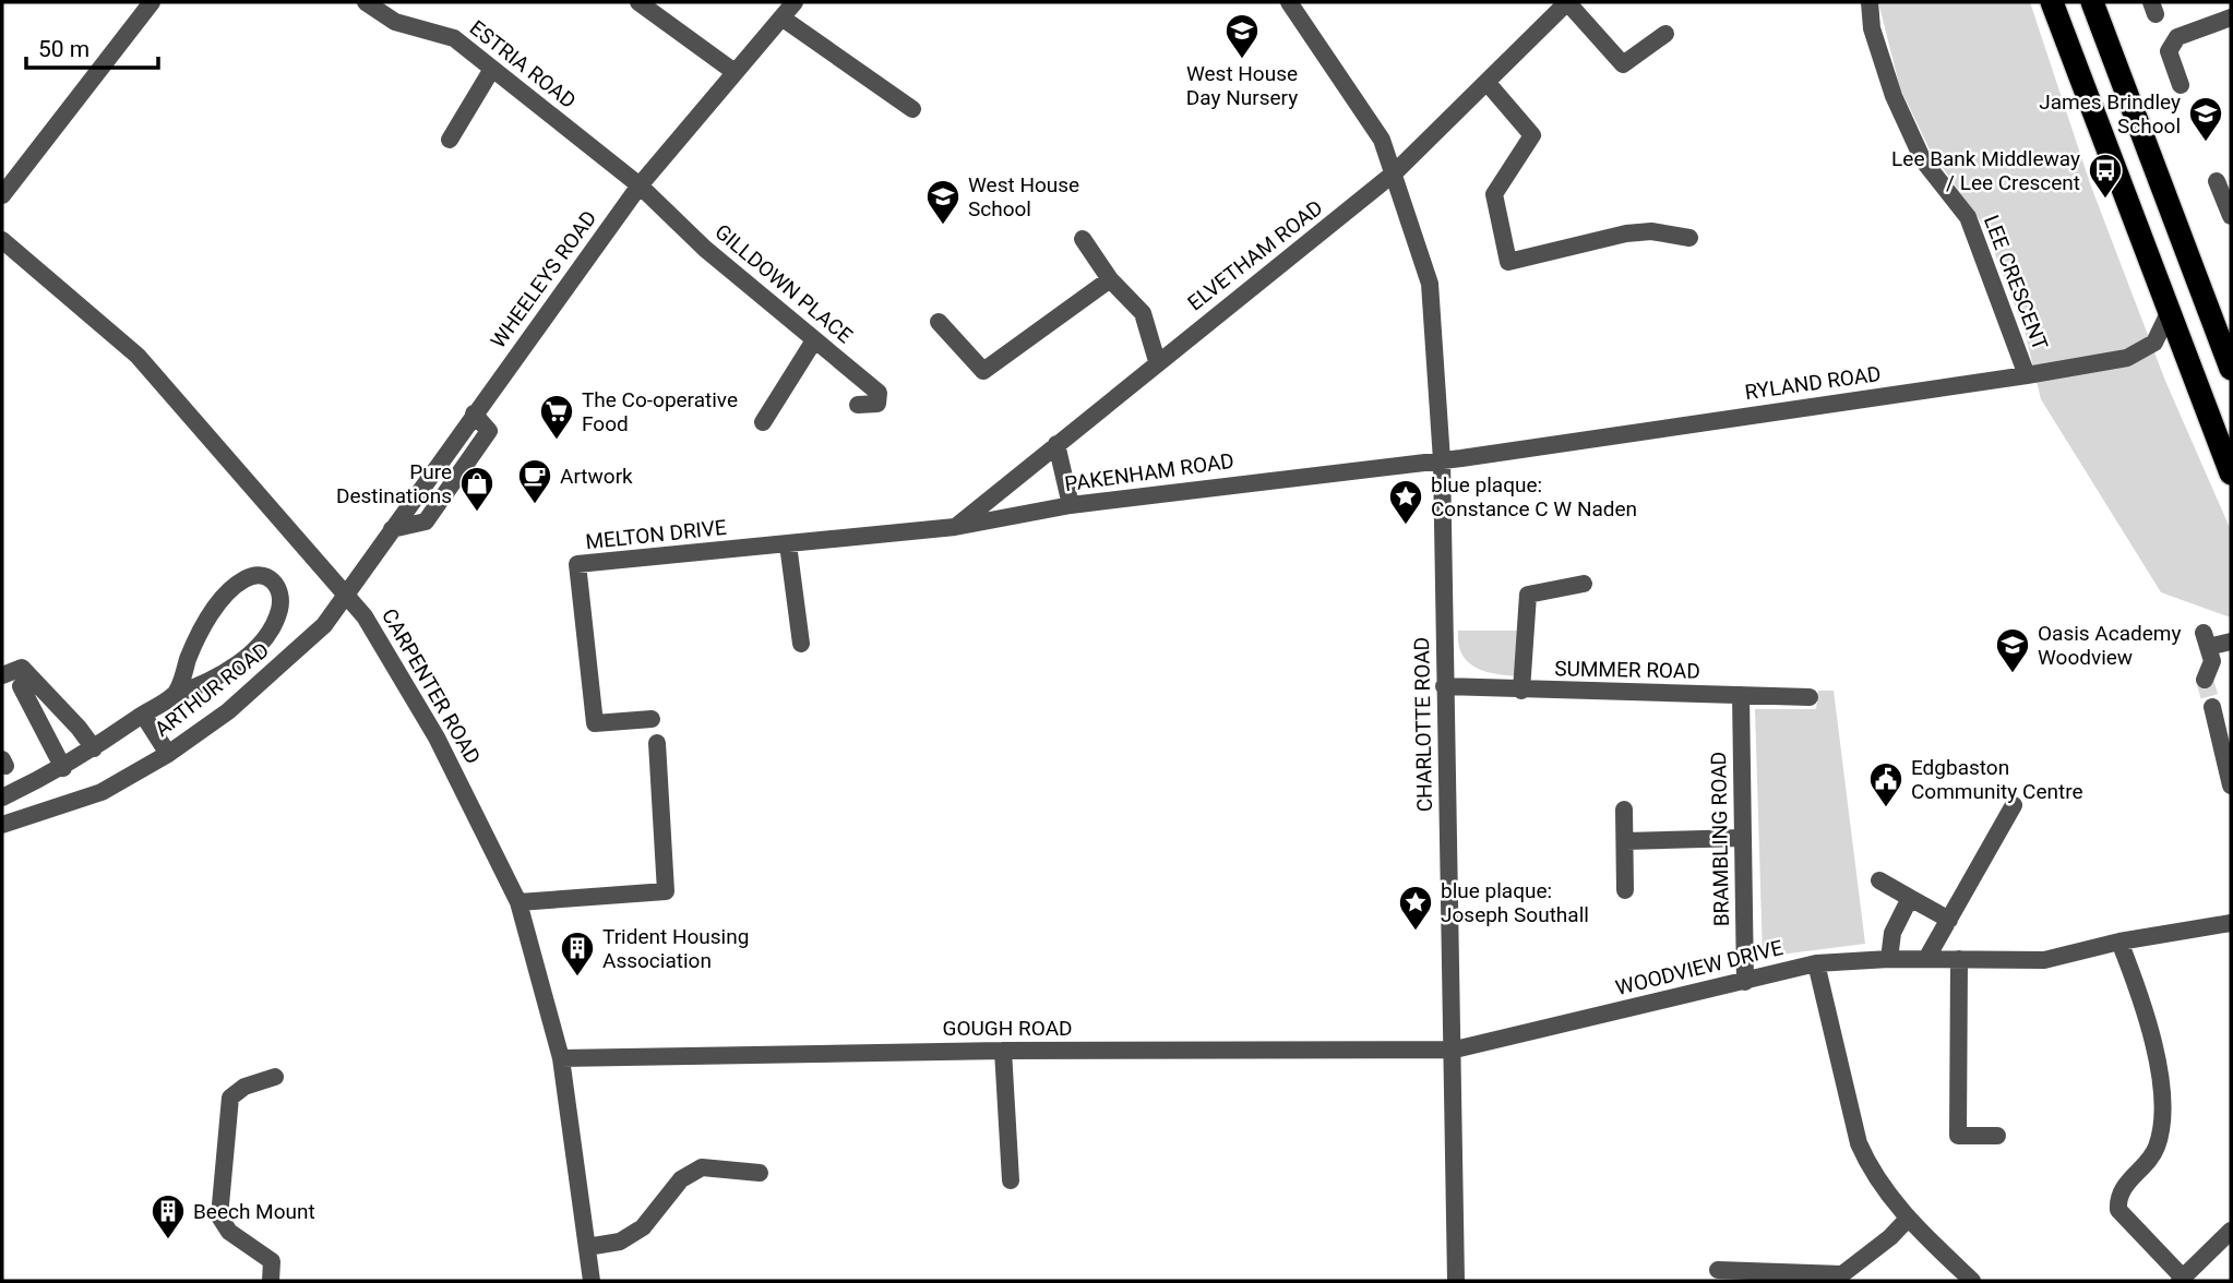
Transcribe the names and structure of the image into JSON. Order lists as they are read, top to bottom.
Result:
{
  "streets": {
    "street": [
      "ESTRIA ROAD",
      "ELVETHAM ROAD",
      "WHEELEYS ROAD",
      "LEE CRESCENT",
      "GILLDOWN PLACE",
      "RYLAND ROAD",
      "PAKENHAM ROAD",
      "MELTON DRIVE",
      "SUMMER ROAD",
      "CARPENTER ROAD",
      "ARTHUR ROAD",
      "CHARLOTTE ROAD",
      "BRAMBLING ROAD",
      "WOODVIEW DRIVE",
      "GOUGH ROAD"
    ]
  },
  "crossings": [
    ["ESTRIA ROAD", "WHEELEYS ROAD"],
    ["ESTRIA ROAD", "GILLDOWN PLACE"],
    ["ELVETHAM ROAD", "PAKENHAM ROAD"],
    ["ELVETHAM ROAD", "CHARLOTTE ROAD"],
    ["WHEELEYS ROAD", "GILLDOWN PLACE"],
    ["WHEELEYS ROAD", "CARPENTER ROAD"],
    ["WHEELEYS ROAD", "ARTHUR ROAD"],
    ["LEE CRESCENT", "RYLAND ROAD"],
    ["RYLAND ROAD", "PAKENHAM ROAD"],
    ["RYLAND ROAD", "CHARLOTTE ROAD"],
    ["PAKENHAM ROAD", "MELTON DRIVE"],
    ["PAKENHAM ROAD", "CHARLOTTE ROAD"],
    ["SUMMER ROAD", "CHARLOTTE ROAD"],
    ["SUMMER ROAD", "BRAMBLING ROAD"],
    ["CARPENTER ROAD", "ARTHUR ROAD"],
    ["CARPENTER ROAD", "GOUGH ROAD"],
    ["CHARLOTTE ROAD", "WOODVIEW DRIVE"],
    ["CHARLOTTE ROAD", "GOUGH ROAD"],
    ["BRAMBLING ROAD", "WOODVIEW DRIVE"],
    ["WOODVIEW DRIVE", "GOUGH ROAD"]
  ],
  "places": {
    "school or university": [
      "West House Day Nursery",
      "James Brindley School",
      "West House School",
      "Oasis Academy Woodview"
    ],
    "bus stop": ["Lee Bank Middleway / Lee Crescent"],
    "supermarket": ["The Co-operative Food"],
    "cafe": ["Artwork"],
    "shop": ["Pure Destinations"],
    "place": ["blue plaque: Constance C W Naden", "blue plaque: Joseph Southall"],
    "public building": ["Edgbaston Community Centre"],
    "building": ["Trident Housing Association", "Beech Mount"]
  },
  "scale_bar": "50 m"
}
